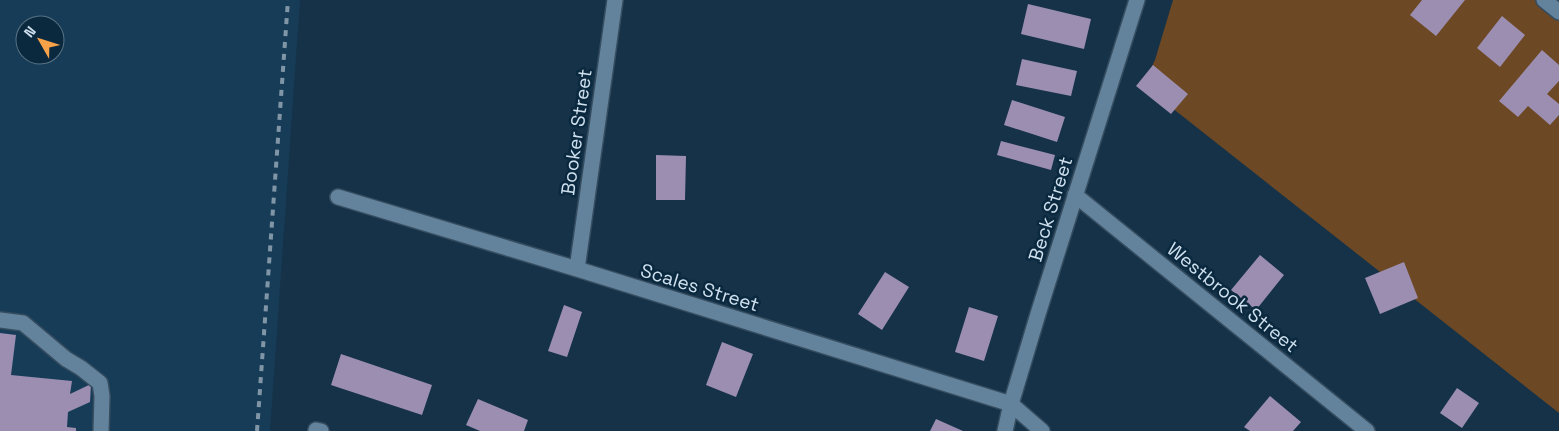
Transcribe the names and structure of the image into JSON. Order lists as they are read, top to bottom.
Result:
{
  "streets": {
    "street": [
      "Booker Street",
      "Beck Street",
      "Scales Street",
      "Westbrook Street"
    ]
  },
  "crossings": [
    ["Booker Street", "Scales Street"],
    ["Beck Street", "Scales Street"],
    ["Beck Street", "Westbrook Street"]
  ],
  "north": "top left"
}
